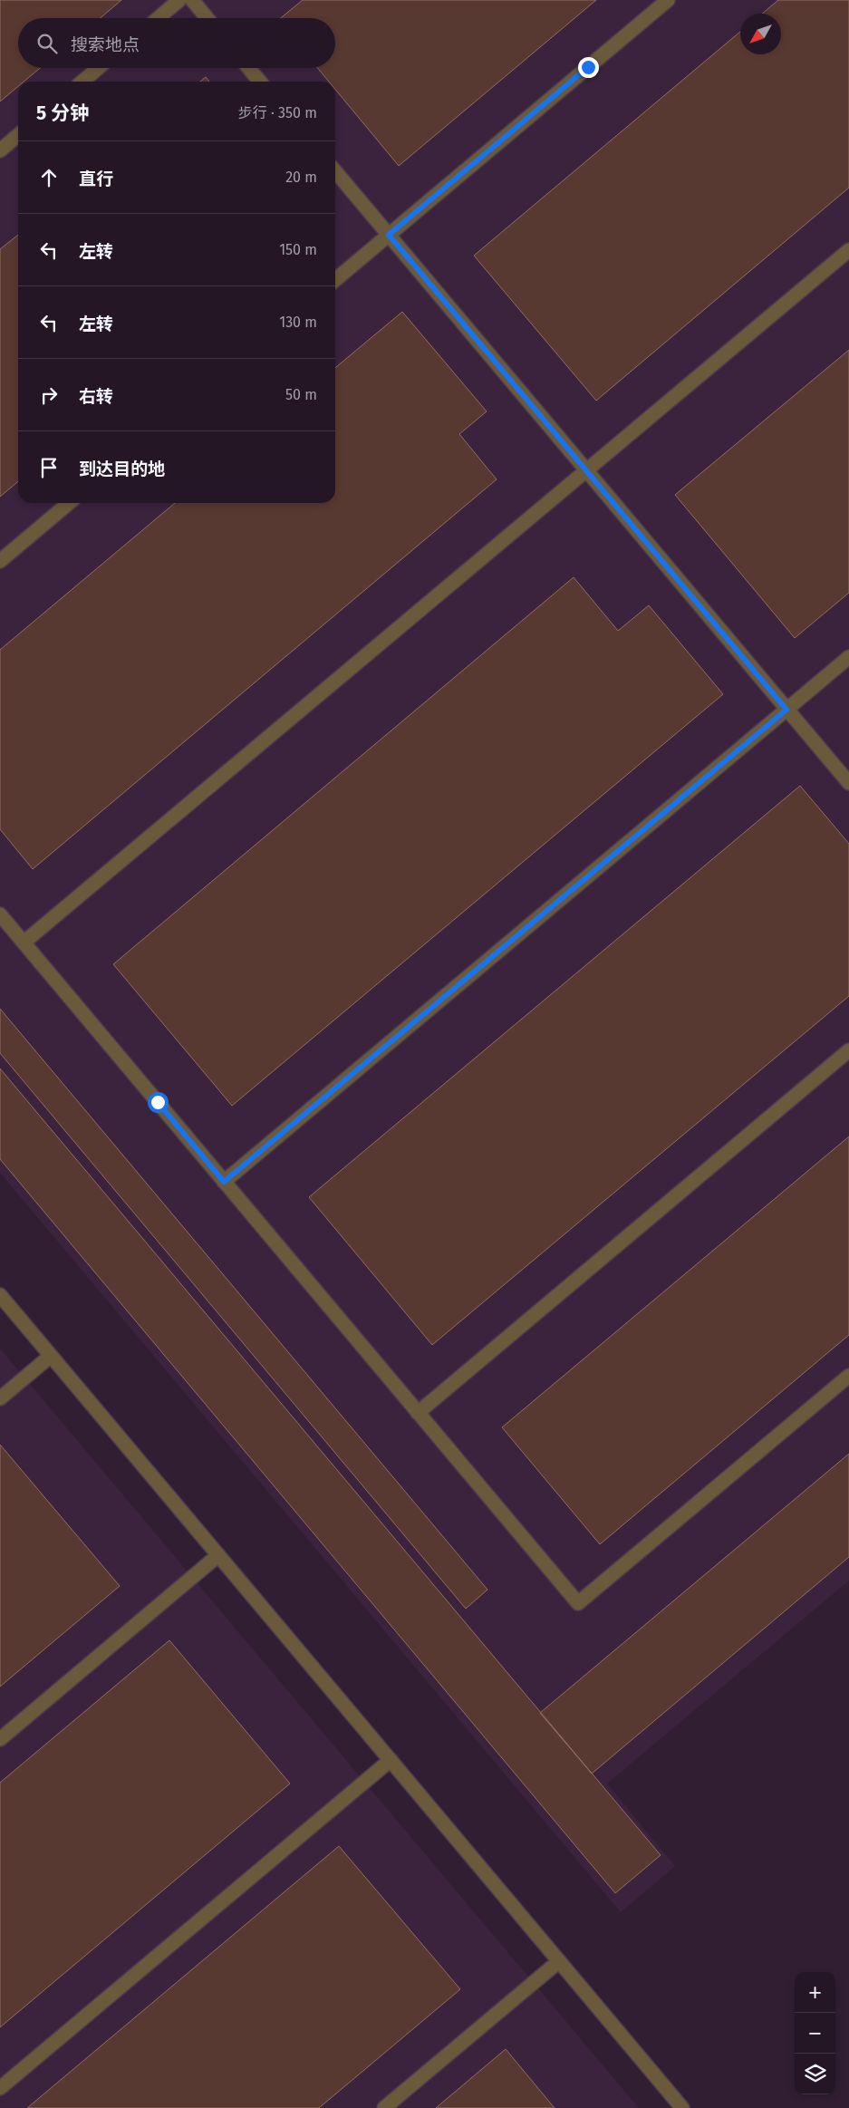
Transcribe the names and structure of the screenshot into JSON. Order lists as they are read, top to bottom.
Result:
{
  "north": "bottom left",
  "page": {
    "search": "搜索地点",
    "heading": ["5 分钟", "步行 · 350 m"],
    "list": [
      ["直行", "20 m"],
      ["左转", "150 m"],
      ["左转", "130 m"],
      ["右转", "50 m"],
      "到达目的地"
    ],
    "map_buttons": ["+", "−"]
  }
}
